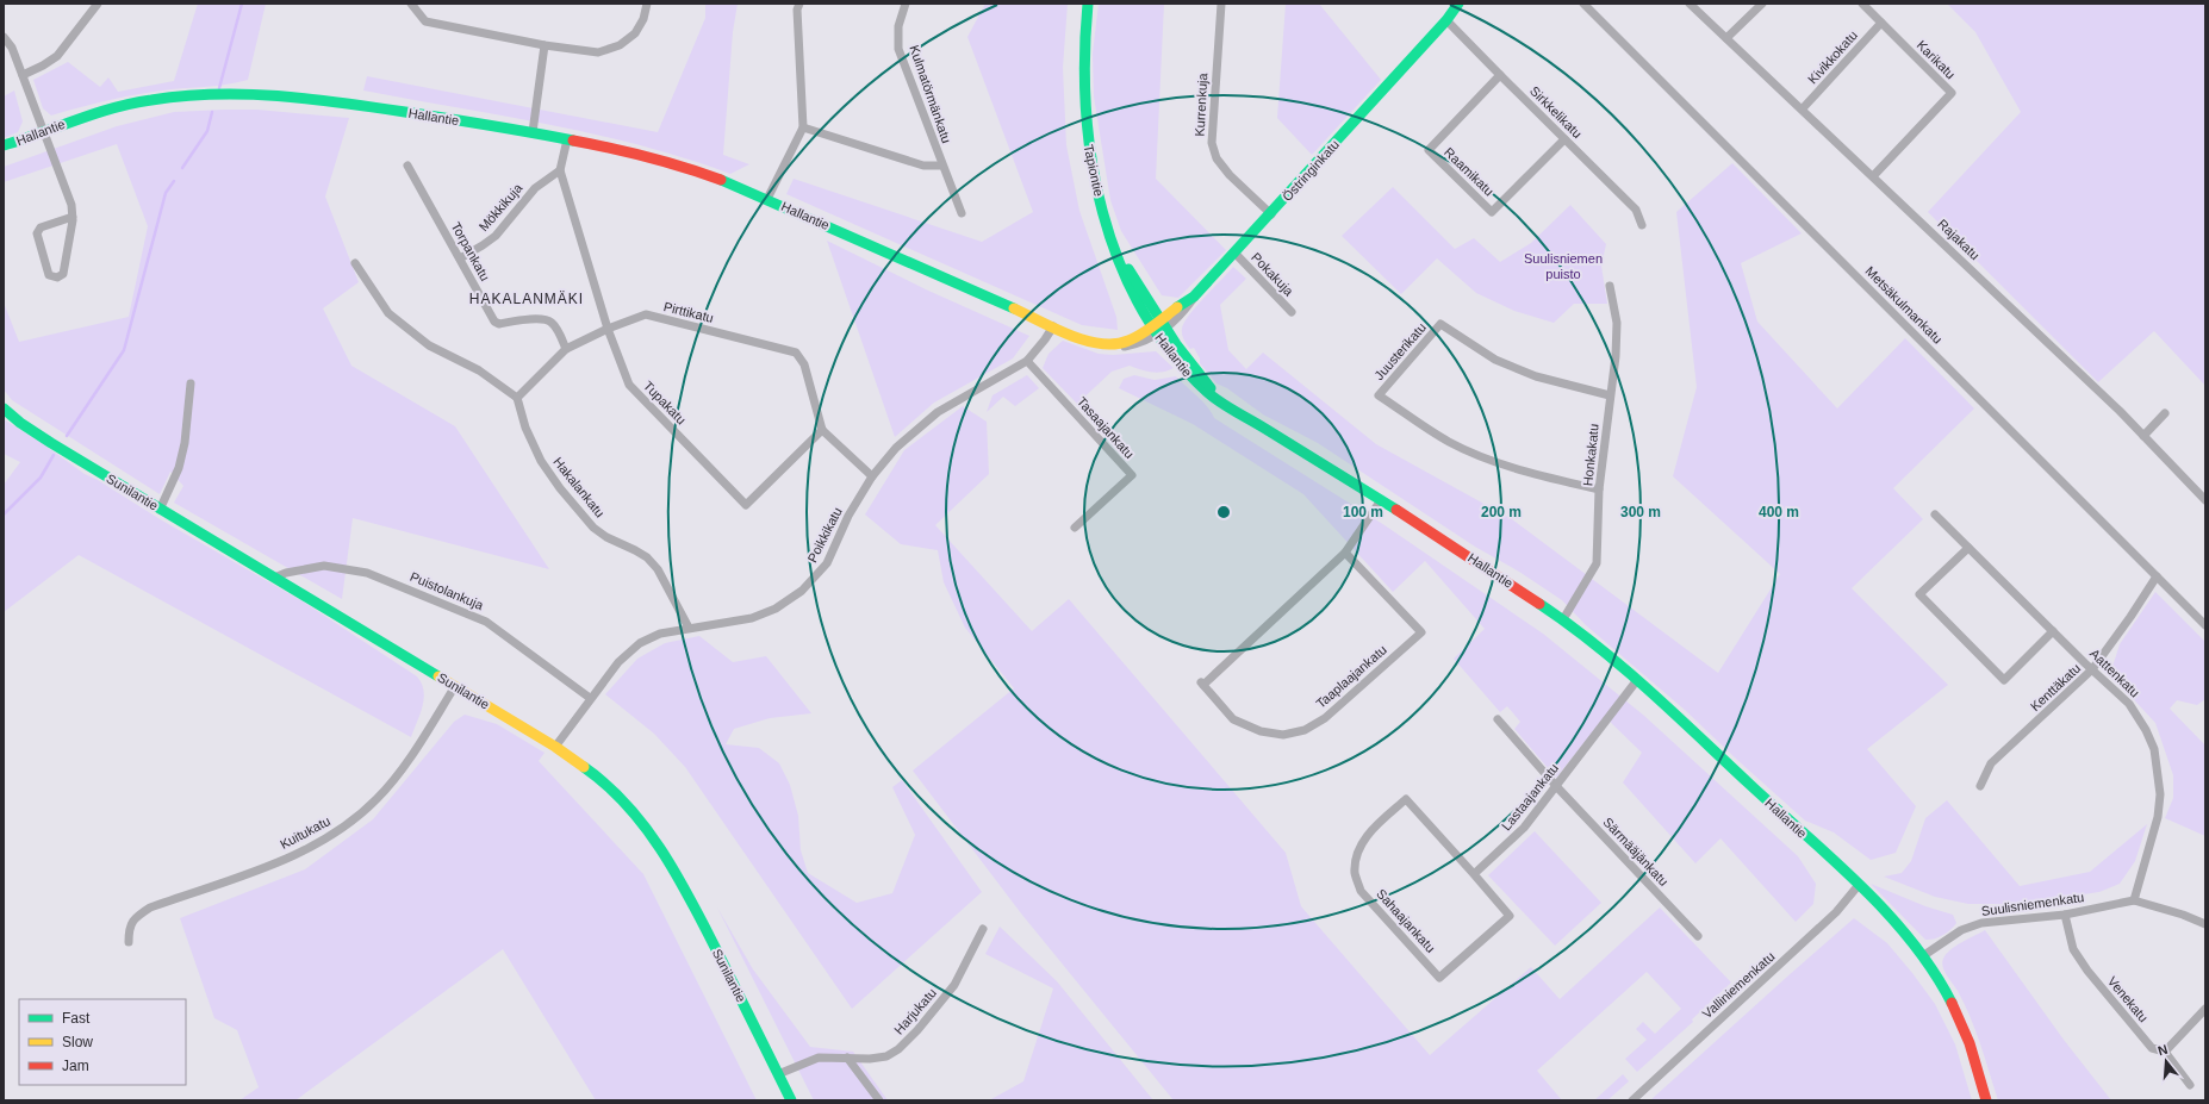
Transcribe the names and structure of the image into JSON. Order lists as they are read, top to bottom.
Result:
{
  "streets": {
    "street": [
      "Kivikkokatu",
      "Karikatu",
      "Kulmatörmänkatu",
      "Kurrenkuja",
      "Sirkkelikatu",
      "Hallantie",
      "Tapiontie",
      "Östringinkatu",
      "Raamikatu",
      "Mökkikuja",
      "Rajakatu",
      "Torpankatu",
      "Pokakuja",
      "Metsäkulmankatu",
      "Pirttikatu",
      "Juusterikatu",
      "Tupakatu",
      "Tasaajankatu",
      "Honkakatu",
      "Hakalankatu",
      "Sunilantie",
      "Poikkikatu",
      "Puistolankuja",
      "Aattenkatu",
      "Taaplaajankatu",
      "Kenttäkatu",
      "Lastaajankatu",
      "Kuitukatu",
      "Särmääjänkatu",
      "Suulisniemenkatu",
      "Sahaajankatu",
      "Valliniemenkatu",
      "Venekatu",
      "Harjukatu"
    ]
  },
  "crossings": [
    ["Kivikkokatu", "Karikatu"],
    ["Kivikkokatu", "Rajakatu"],
    ["Karikatu", "Rajakatu"],
    ["Kurrenkuja", "Östringinkatu"],
    ["Sirkkelikatu", "Östringinkatu"],
    ["Sirkkelikatu", "Raamikatu"],
    ["Hallantie", "Tapiontie"],
    ["Hallantie", "Östringinkatu"],
    ["Hallantie", "Tupakatu"],
    ["Hallantie", "Honkakatu"],
    ["Hallantie", "Poikkikatu"],
    ["Hallantie", "Taaplaajankatu"],
    ["Hallantie", "Lastaajankatu"],
    ["Hallantie", "Suulisniemenkatu"],
    ["Hallantie", "Valliniemenkatu"],
    ["Tapiontie", "Östringinkatu"],
    ["Östringinkatu", "Pokakuja"],
    ["Mökkikuja", "Torpankatu"],
    ["Mökkikuja", "Tupakatu"],
    ["Torpankatu", "Pirttikatu"],
    ["Metsäkulmankatu", "Kenttäkatu"],
    ["Pirttikatu", "Tupakatu"],
    ["Pirttikatu", "Hakalankatu"],
    ["Juusterikatu", "Honkakatu"],
    ["Tasaajankatu", "Poikkikatu"],
    ["Hakalankatu", "Poikkikatu"],
    ["Sunilantie", "Poikkikatu"],
    ["Sunilantie", "Puistolankuja"],
    ["Sunilantie", "Kuitukatu"],
    ["Sunilantie", "Harjukatu"],
    ["Poikkikatu", "Puistolankuja"],
    ["Aattenkatu", "Kenttäkatu"],
    ["Aattenkatu", "Suulisniemenkatu"],
    ["Lastaajankatu", "Särmääjänkatu"],
    ["Lastaajankatu", "Sahaajankatu"],
    ["Suulisniemenkatu", "Venekatu"]
  ],
  "districts": ["HAKALANMÄKI"],
  "parks": ["Suulisniemen puisto"],
  "legend": ["Fast", "Slow", "Jam"],
  "north": "top",
  "rings": [
    "100 m",
    "200 m",
    "300 m",
    "400 m"
  ]
}
